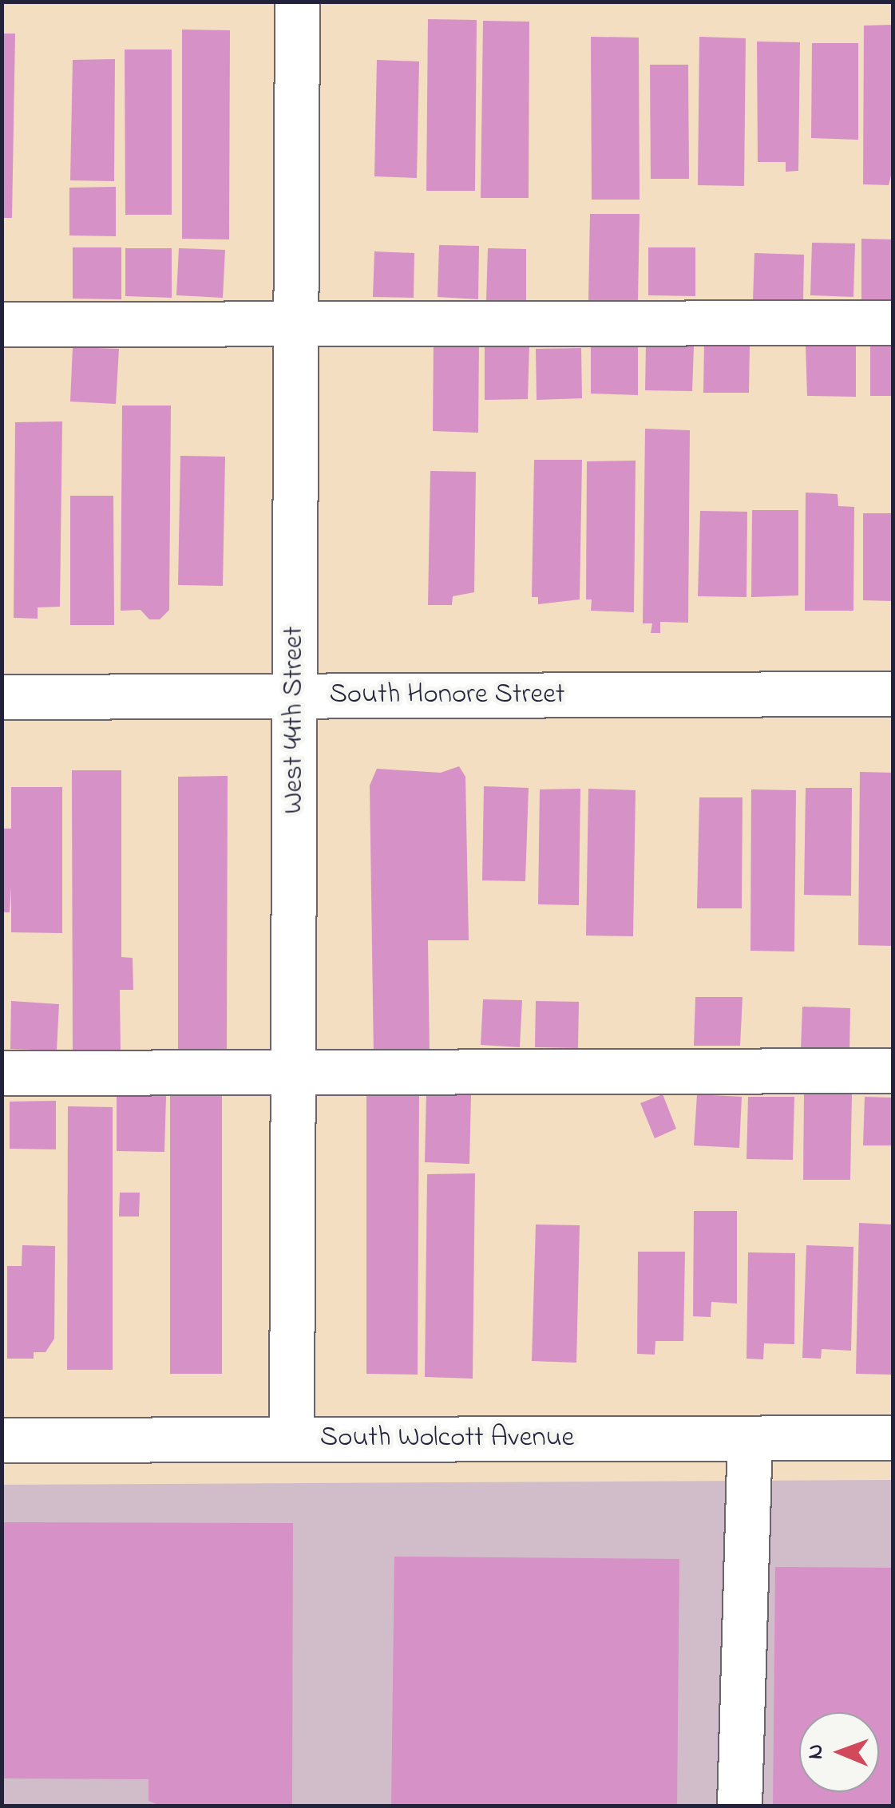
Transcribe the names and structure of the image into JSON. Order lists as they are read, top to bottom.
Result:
{
  "streets": {
    "street": ["South Honore Street", "West 44th Street", "South Wolcott Avenue"]
  },
  "crossings": [
    ["South Honore Street", "West 44th Street"],
    ["West 44th Street", "South Wolcott Avenue"]
  ],
  "north": "left"
}
